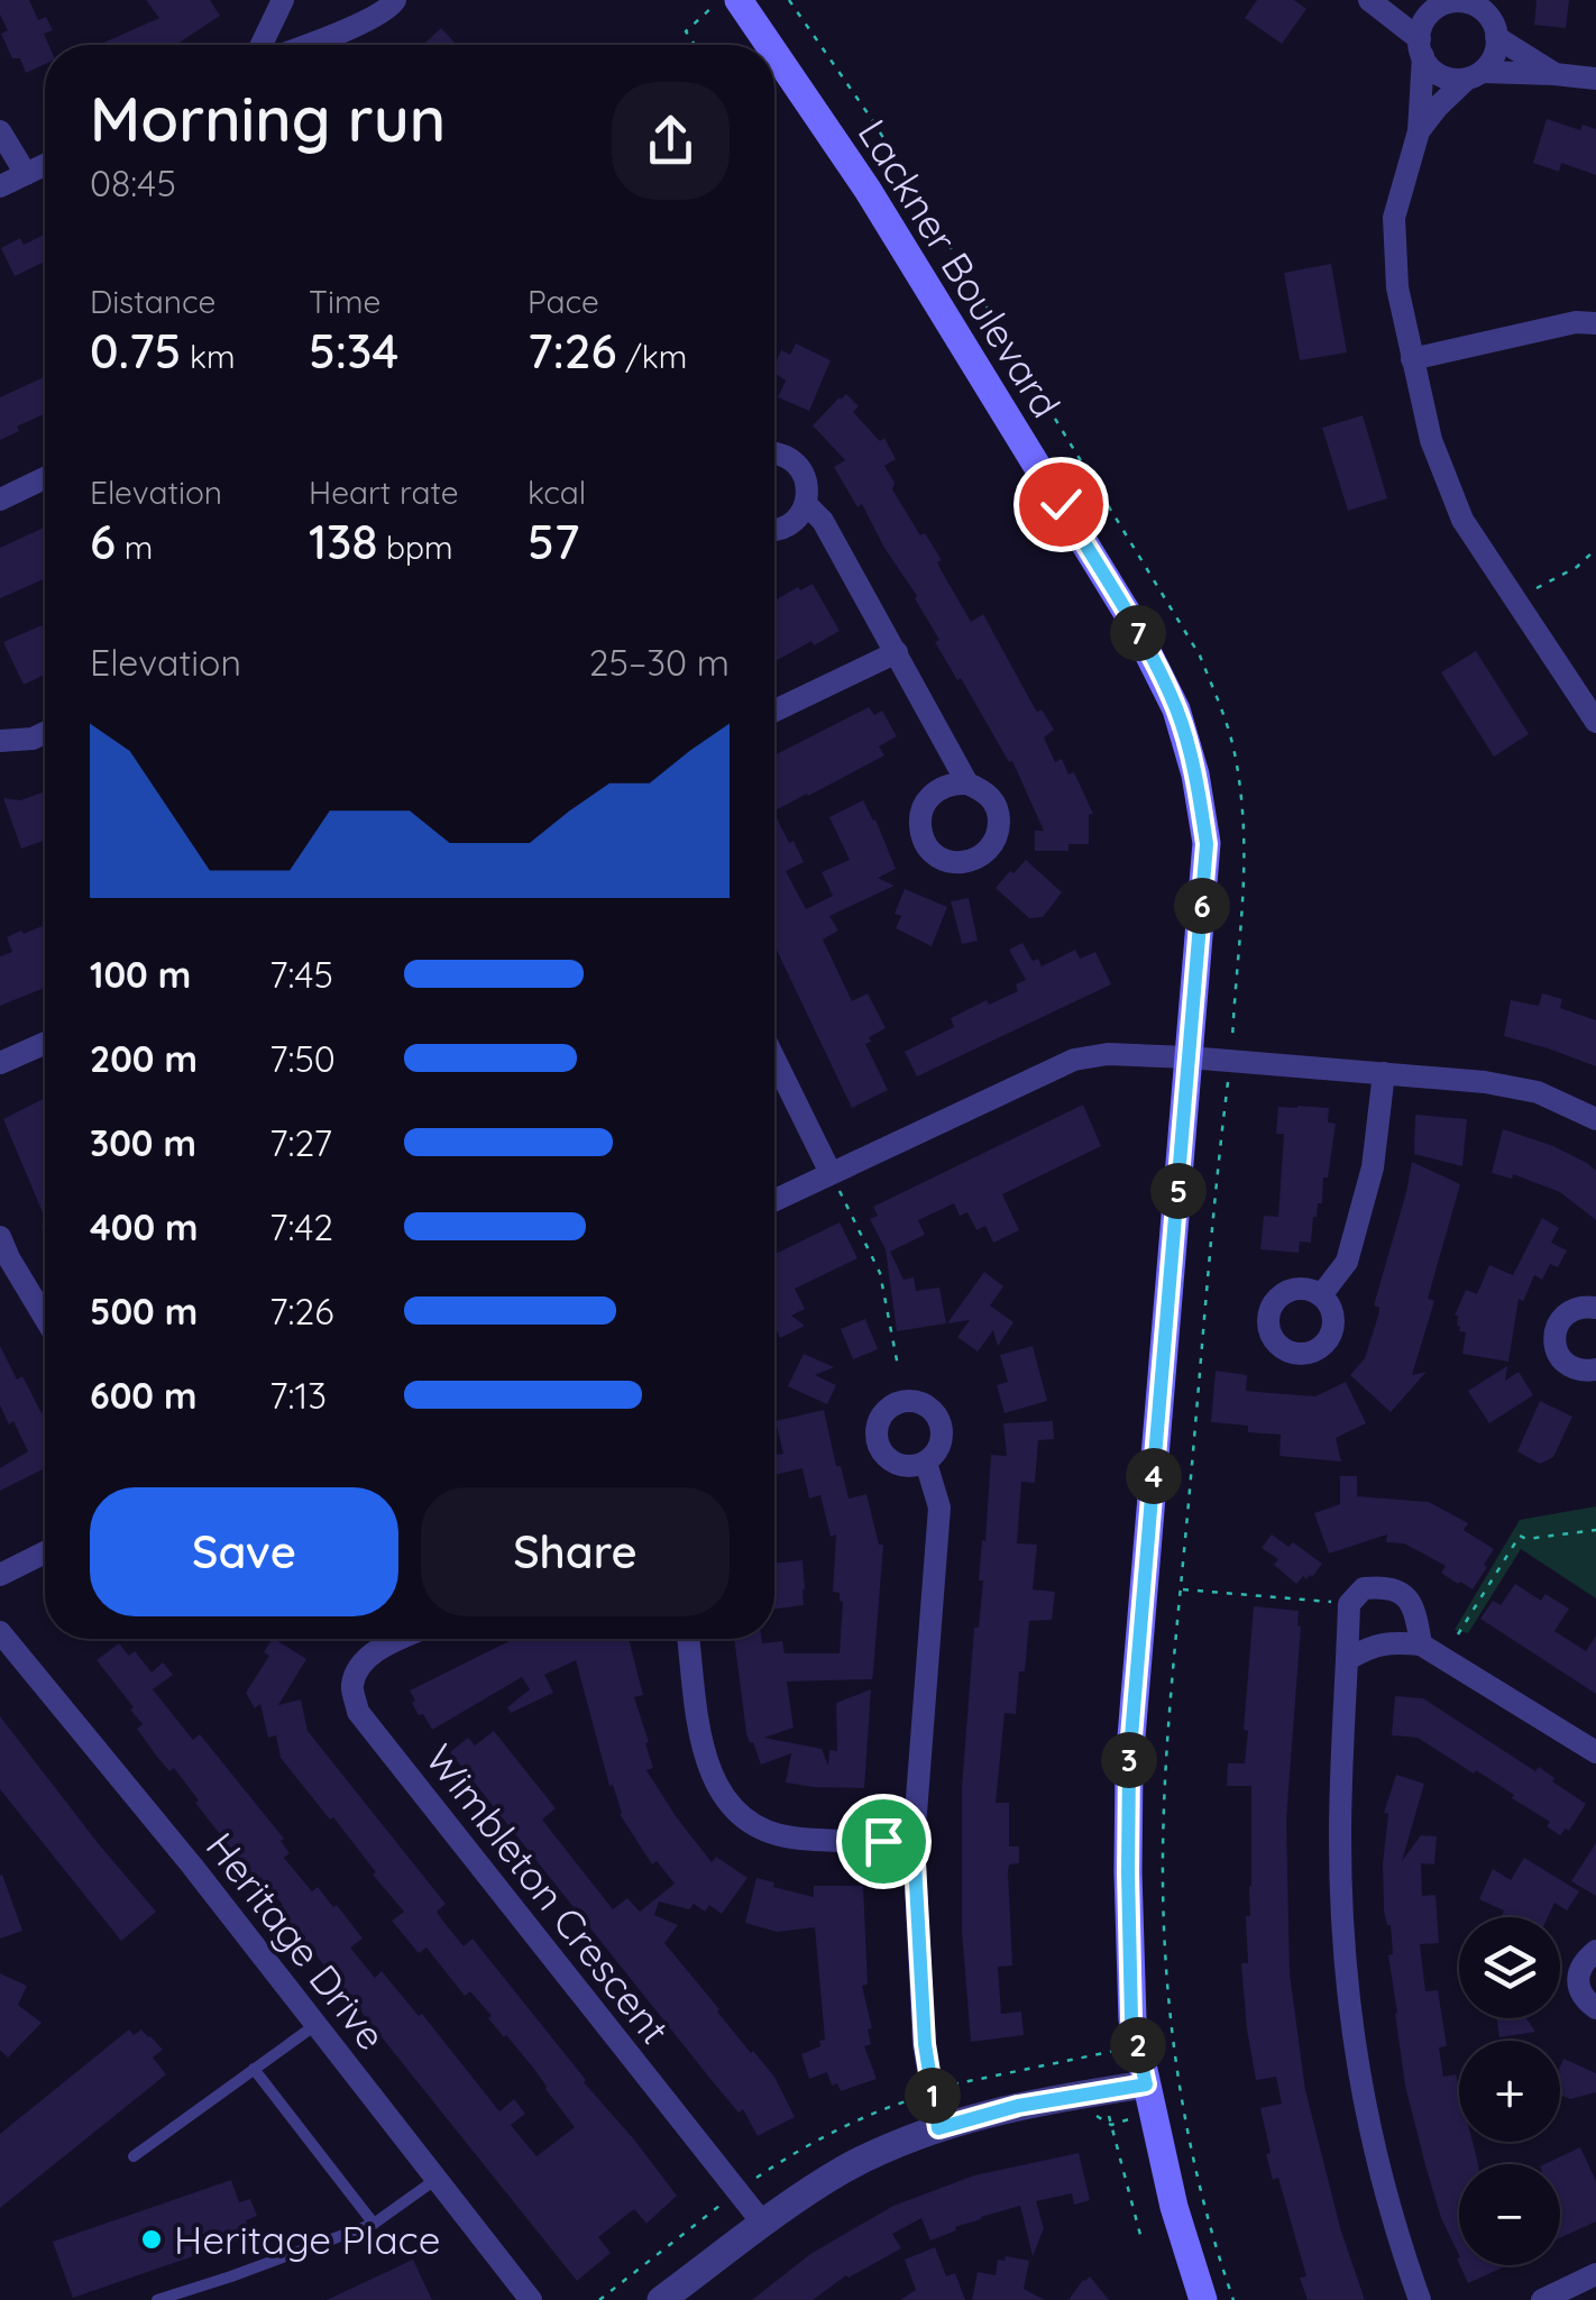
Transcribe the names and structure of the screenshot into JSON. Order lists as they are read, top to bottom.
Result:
{
  "streets": {
    "main road": ["Lackner Boulevard"],
    "street": ["Wimbleton Crescent", "Heritage Drive"]
  },
  "places": ["Heritage Place"],
  "page": {
    "heading": ["Morning run", "08:45"],
    "stats": [
      ["Distance", "0.75 km"],
      ["Time", "5:34"],
      ["Pace", "7:26 /km"],
      ["Elevation", "6 m"],
      ["Heart rate", "138 bpm"],
      ["kcal", "57"]
    ],
    "pins": [
      "7",
      "6",
      "5",
      "4",
      "3",
      "2",
      "1"
    ],
    "chart": ["Elevation", "25–30 m"],
    "list": [
      {
        "name": "100 m",
        "note": "7:45"
      },
      {
        "name": "200 m",
        "note": "7:50"
      },
      {
        "name": "300 m",
        "note": "7:27"
      },
      {
        "name": "400 m",
        "note": "7:42"
      },
      {
        "name": "500 m",
        "note": "7:26"
      },
      {
        "name": "600 m",
        "note": "7:13"
      }
    ],
    "buttons": ["Save", "Share"],
    "map_buttons": ["+", "−"]
  }
}
